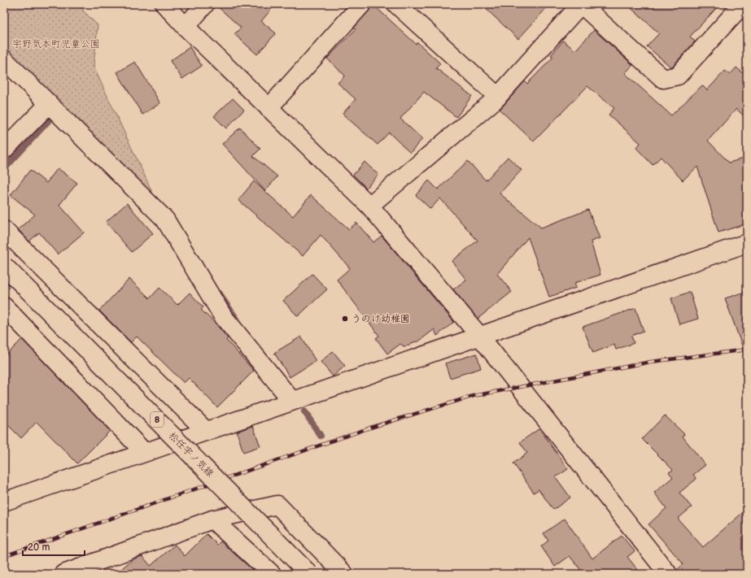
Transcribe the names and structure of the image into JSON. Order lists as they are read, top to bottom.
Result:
{
  "streets": {
    "street": ["8", "松任宇ノ気線"]
  },
  "parks": ["宇野気本町児童公園"],
  "places": ["うのけ幼稚園"],
  "scale_bar": "20 m"
}
